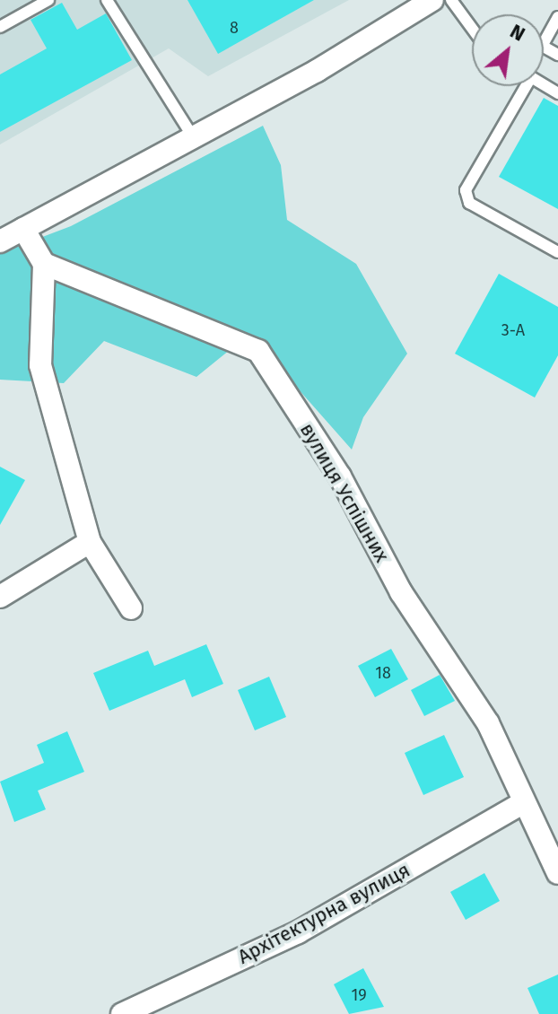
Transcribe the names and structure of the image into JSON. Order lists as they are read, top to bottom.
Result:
{
  "streets": {
    "street": ["вулиця Успішних", "Архітектурна вулиця"]
  },
  "crossings": [
    ["вулиця Успішних", "Архітектурна вулиця"]
  ],
  "house_numbers": [
    "8",
    "3-A",
    "18",
    "19"
  ],
  "north": "top right"
}
